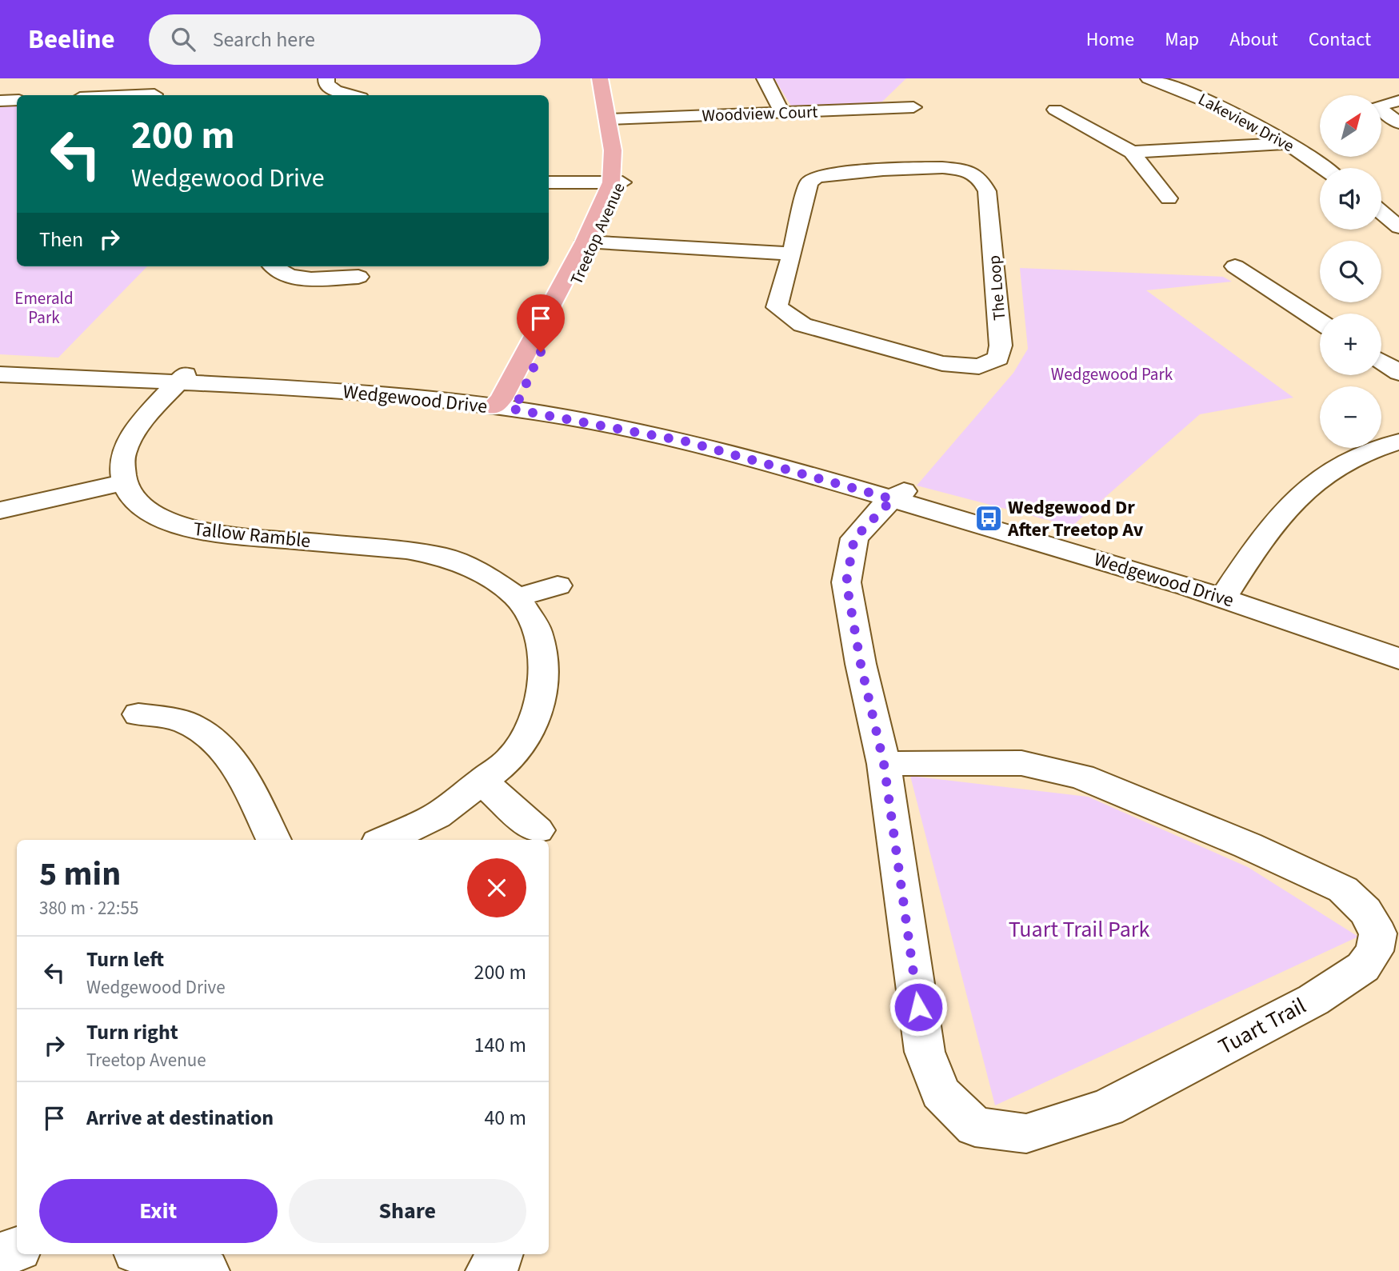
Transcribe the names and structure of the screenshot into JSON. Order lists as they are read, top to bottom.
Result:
{
  "streets": {
    "main road": ["Treetop Avenue"],
    "street": [
      "Woodview Court",
      "Lakeview Drive",
      "The Loop",
      "Wedgewood Drive",
      "Tallow Ramble",
      "Tuart Trail"
    ]
  },
  "crossings": [
    ["Woodview Court", "Treetop Avenue"],
    ["Treetop Avenue", "Wedgewood Drive"],
    ["Wedgewood Drive", "Tuart Trail"]
  ],
  "parks": ["Emerald Park", "Wedgewood Park", "Tuart Trail Park"],
  "places": {
    "bus stop": ["Wedgewood Dr After Treetop Av"]
  },
  "north": "top right",
  "page": {
    "header": "Beeline",
    "search": "Search here",
    "nav": [
      "Home",
      "Map",
      "About",
      "Contact"
    ],
    "map_buttons": ["+", "−"],
    "turn": ["200 m", "Wedgewood Drive"],
    "then": "Then",
    "heading": ["5 min", "380 m · 22:55"],
    "list": [
      {
        "name": "Turn left",
        "note": "Wedgewood Drive",
        "value": "200 m"
      },
      {
        "name": "Turn right",
        "note": "Treetop Avenue",
        "value": "140 m"
      },
      {
        "name": "Arrive at destination",
        "value": "40 m"
      }
    ],
    "buttons": ["Exit", "Share"]
  }
}
